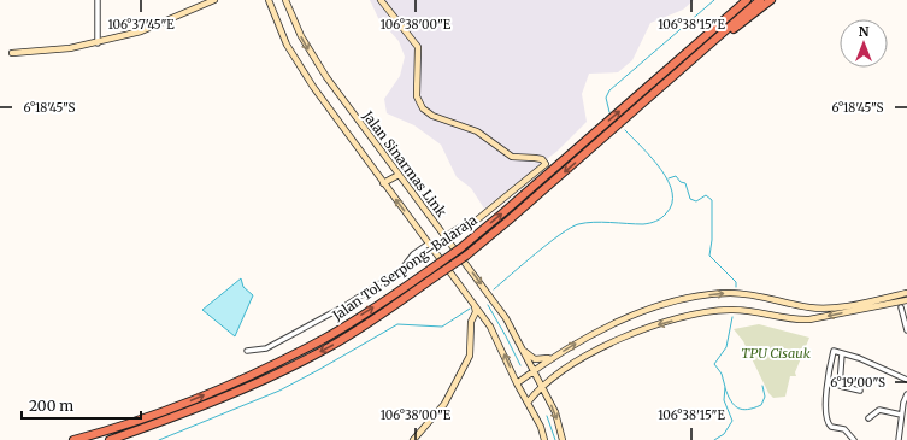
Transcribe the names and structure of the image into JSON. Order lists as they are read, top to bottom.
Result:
{
  "streets": {
    "highway": ["Jalan Tol Serpong–Balaraja"],
    "street": ["Jalan Sinarmas Link"]
  },
  "parks": ["TPU Cisauk"],
  "scale_bar": "200 m",
  "north": "top",
  "coordinates": [
    "106°37'45\"E",
    "106°38'00\"E",
    "106°38'15\"E",
    "6°18'45\"S",
    "6°19'00\"S"
  ]
}
